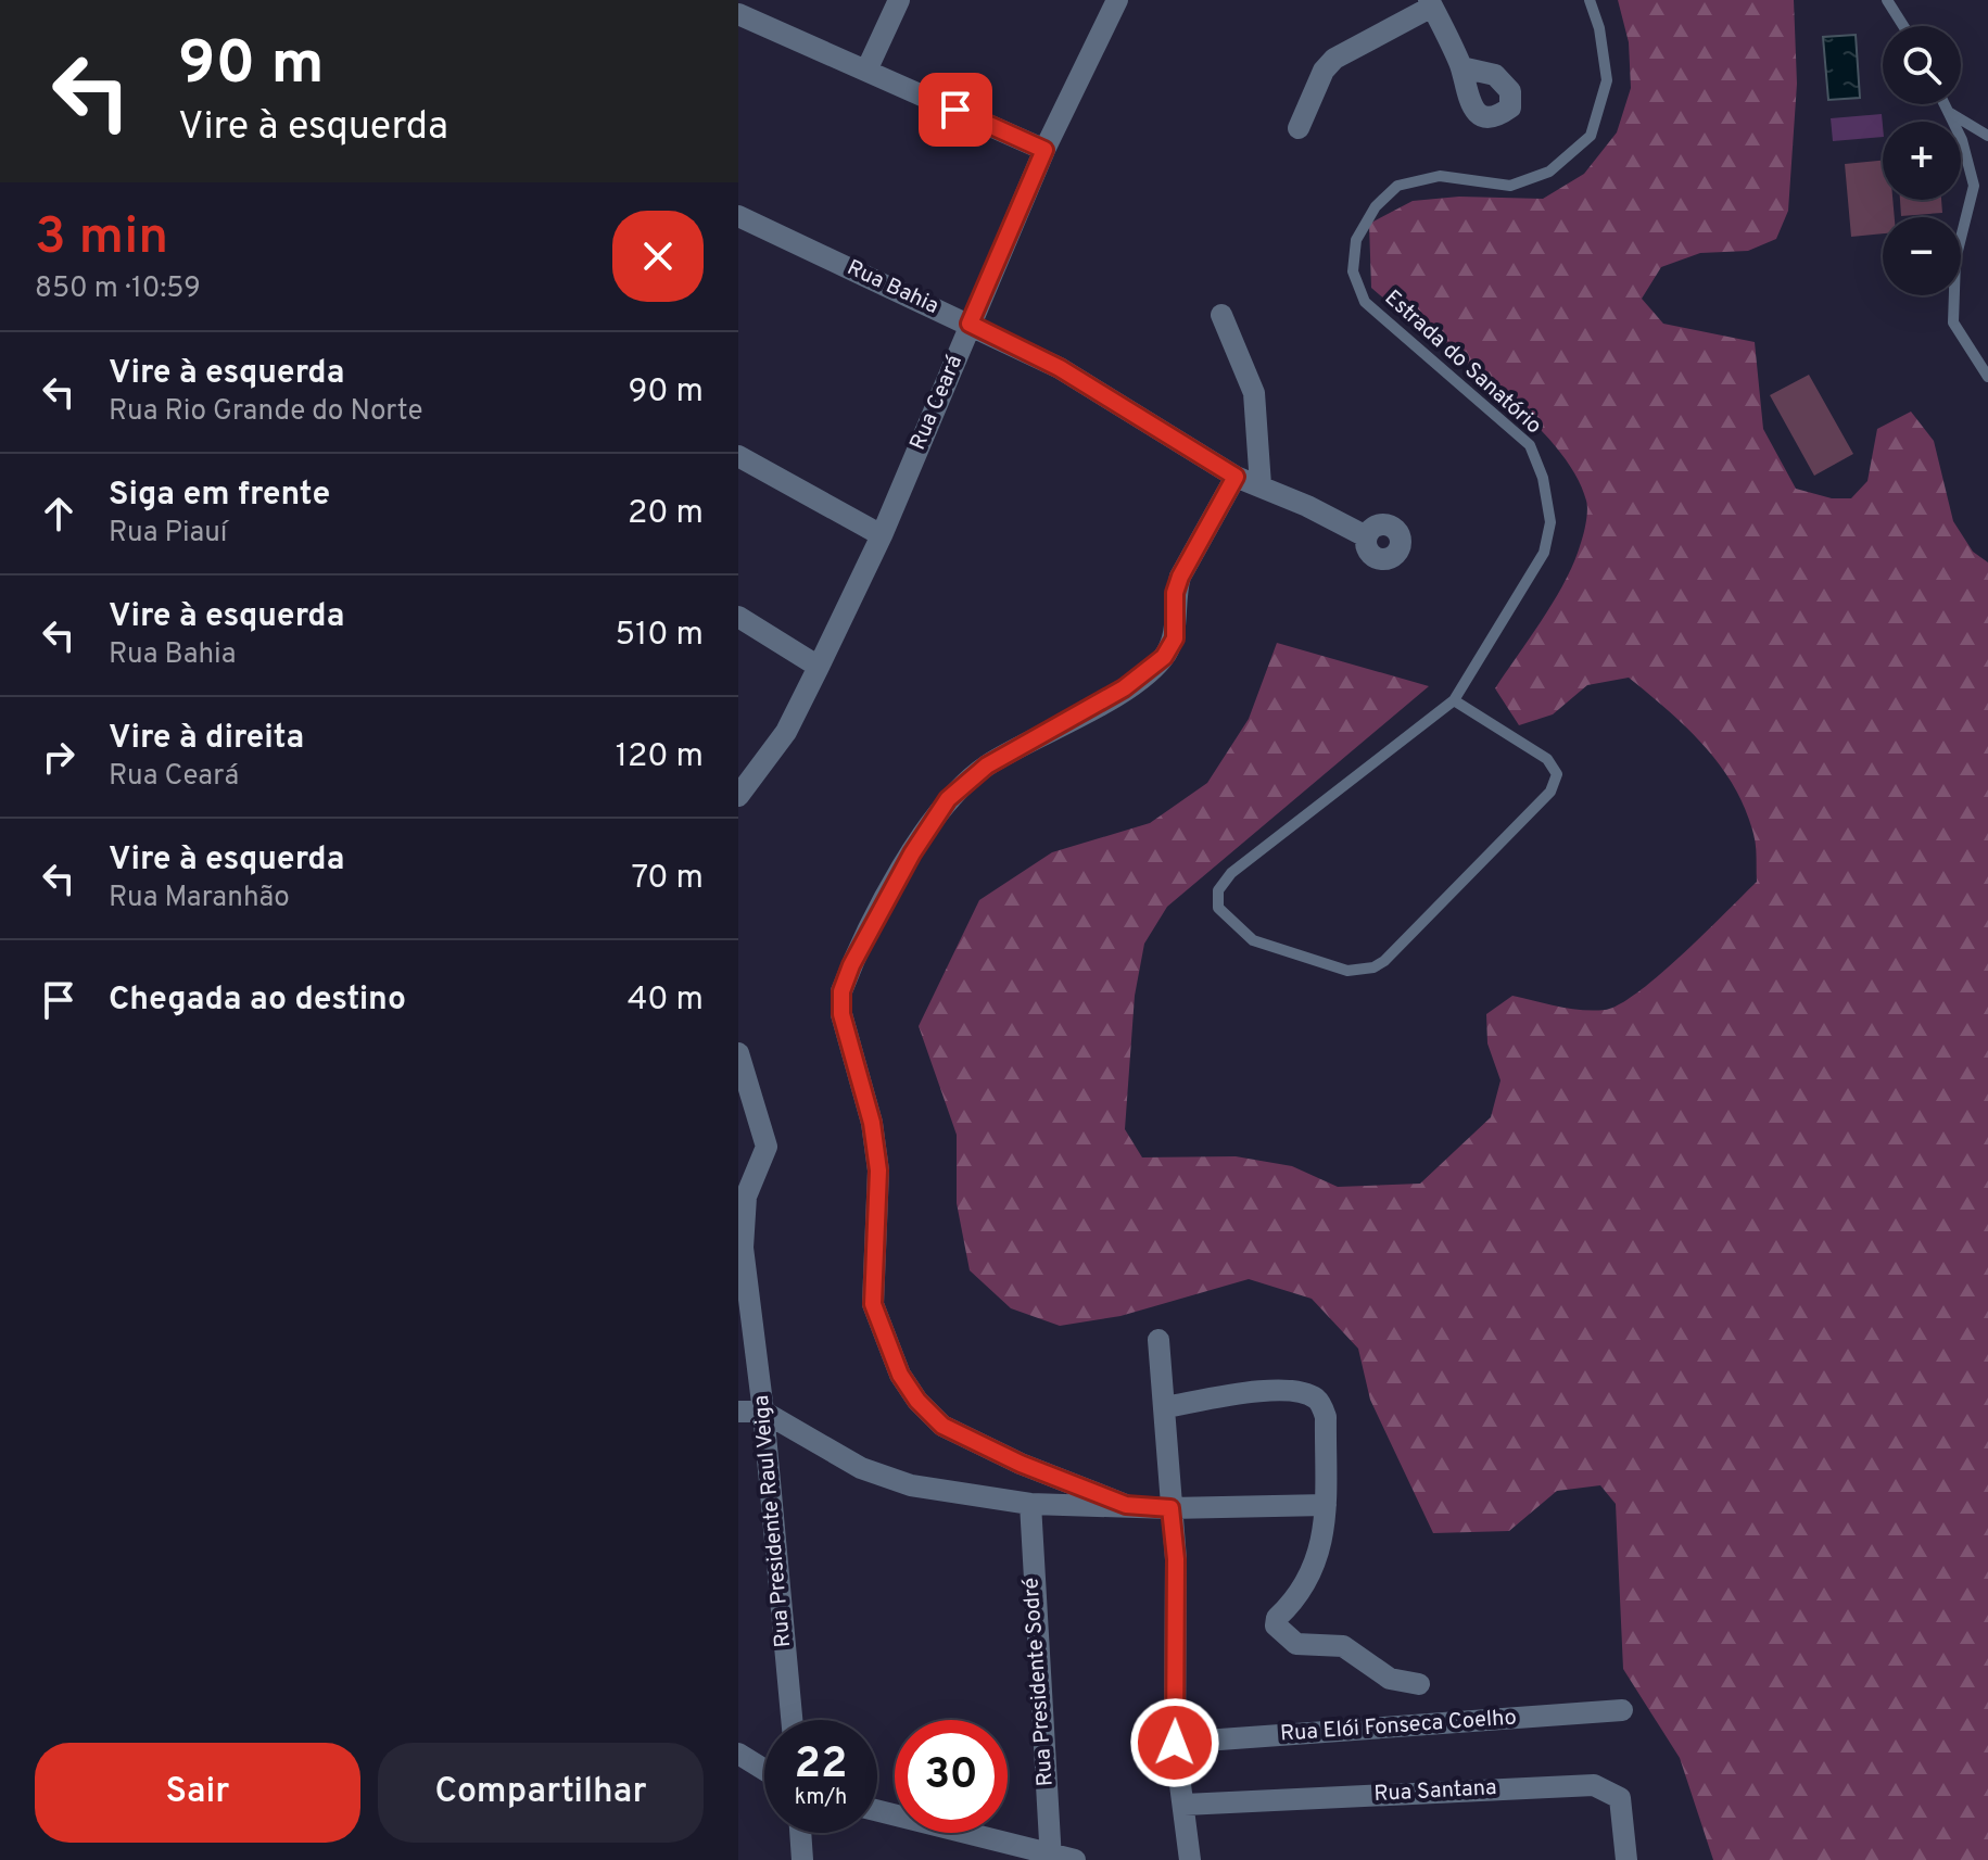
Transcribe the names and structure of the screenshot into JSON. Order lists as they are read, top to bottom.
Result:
{
  "streets": {
    "street": [
      "Rua Bahia",
      "Rua Ceará",
      "Rua Presidente Raul Veiga",
      "Rua Presidente Sodré",
      "Rua Elói Fonseca Coelho",
      "Rua Santana"
    ],
    "lane": ["Estrada do Sanatório"]
  },
  "crossings": [
    ["Rua Bahia", "Rua Ceará"]
  ],
  "page": {
    "turn": ["90 m", "Vire à esquerda"],
    "map_buttons": ["+", "−"],
    "heading": ["3 min", "850 m · 10:59"],
    "list": [
      {
        "name": "Vire à esquerda",
        "note": "Rua Rio Grande do Norte",
        "value": "90 m"
      },
      {
        "name": "Siga em frente",
        "note": "Rua Piauí",
        "value": "20 m"
      },
      {
        "name": "Vire à esquerda",
        "note": "Rua Bahia",
        "value": "510 m"
      },
      {
        "name": "Vire à direita",
        "note": "Rua Ceará",
        "value": "120 m"
      },
      {
        "name": "Vire à esquerda",
        "note": "Rua Maranhão",
        "value": "70 m"
      },
      {
        "name": "Chegada ao destino",
        "value": "40 m"
      }
    ],
    "speed": "22 km/h",
    "limit": "30",
    "buttons": ["Sair", "Compartilhar"]
  }
}
